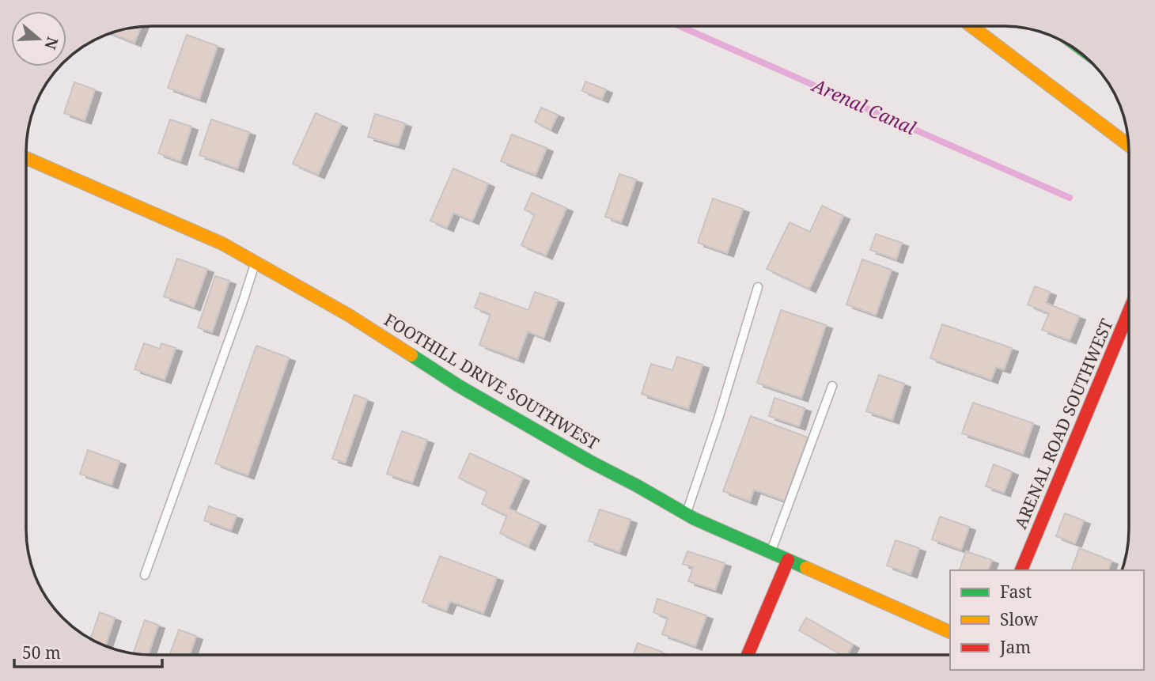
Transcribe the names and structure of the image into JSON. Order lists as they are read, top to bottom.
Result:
{
  "streets": {
    "street": ["FOOTHILL DRIVE SOUTHWEST", "ARENAL ROAD SOUTHWEST"]
  },
  "water": ["Arenal Canal"],
  "legend": ["Fast", "Slow", "Jam"],
  "scale_bar": "50 m",
  "north": "right"
}
